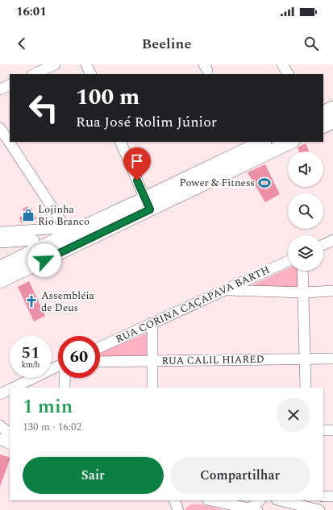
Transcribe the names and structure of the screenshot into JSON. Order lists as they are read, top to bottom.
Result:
{
  "streets": {
    "street": ["RUA CORINA CAÇAPAVA BARTH", "RUA CALIL HIARED"]
  },
  "places": {
    "sports": ["Power & Fitness"],
    "shop": ["Lojinha Rio Branco"],
    "church": ["Assembléia de Deus"]
  },
  "page": {
    "status": "16:01",
    "header": "Beeline",
    "turn": ["100 m", "Rua José Rolim Júnior"],
    "speed": "51 km/h",
    "limit": "60",
    "heading": ["1 min", "130 m · 16:02"],
    "buttons": ["Sair", "Compartilhar"]
  }
}
